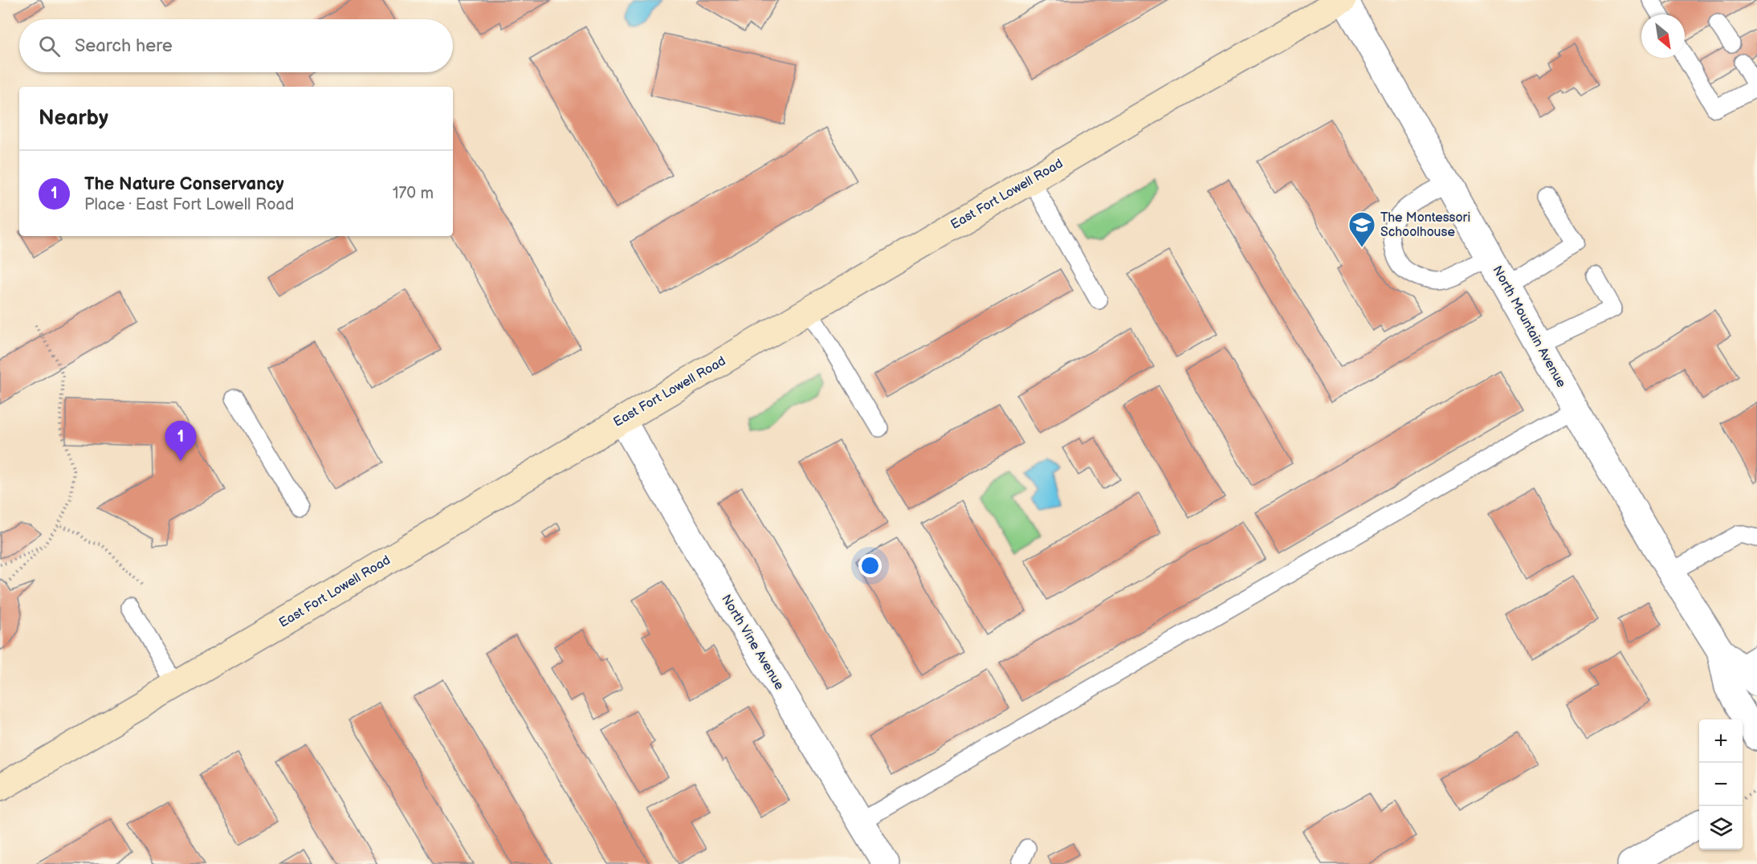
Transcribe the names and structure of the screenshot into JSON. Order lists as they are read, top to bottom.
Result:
{
  "streets": {
    "main road": ["East Fort Lowell Road"],
    "street": ["North Mountain Avenue", "North Vine Avenue"]
  },
  "crossings": [
    ["East Fort Lowell Road", "North Mountain Avenue"],
    ["East Fort Lowell Road", "North Vine Avenue"]
  ],
  "places": {
    "school or university": ["The Montessori Schoolhouse"]
  },
  "north": "bottom right",
  "page": {
    "search": "Search here",
    "heading": "Nearby",
    "list": [
      {
        "mark": "1",
        "name": "The Nature Conservancy",
        "note": "Place · East Fort Lowell Road",
        "value": "170 m"
      }
    ],
    "pins": "1",
    "map_buttons": ["+", "−"]
  }
}
